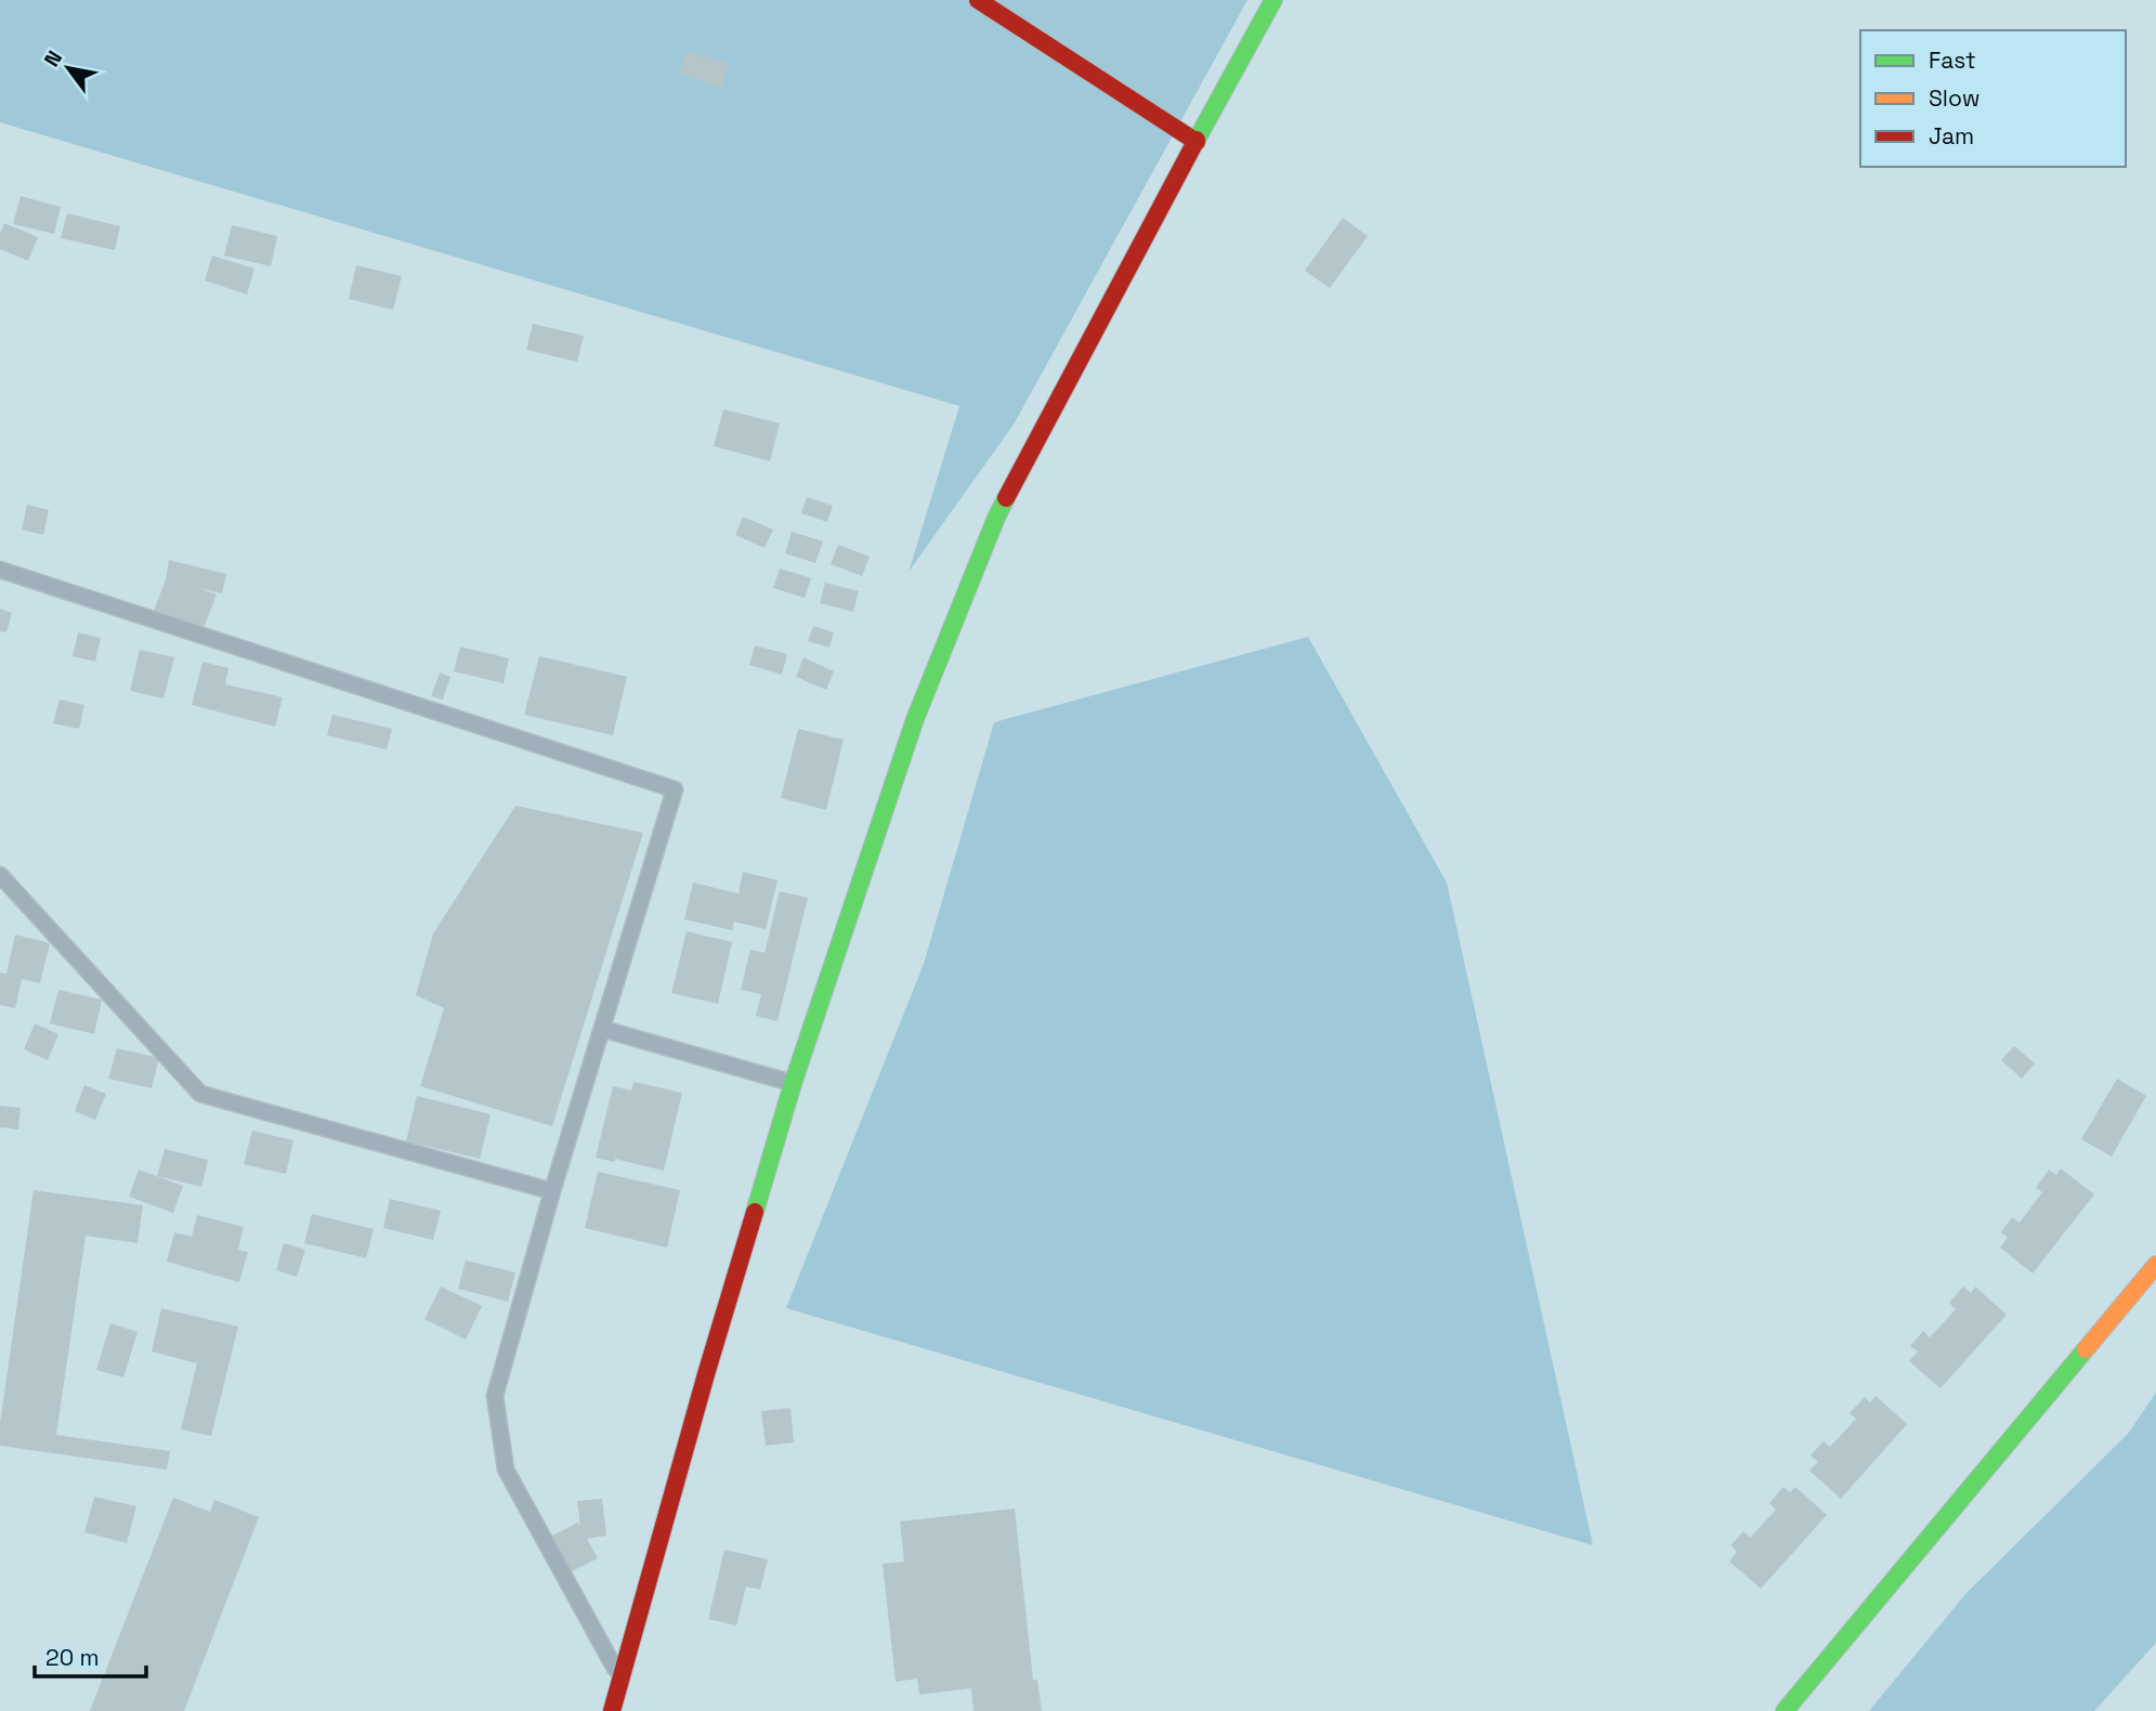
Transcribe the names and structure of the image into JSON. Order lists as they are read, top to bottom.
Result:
{
  "legend": ["Fast", "Slow", "Jam"],
  "scale_bar": "20 m",
  "north": "top left"
}
